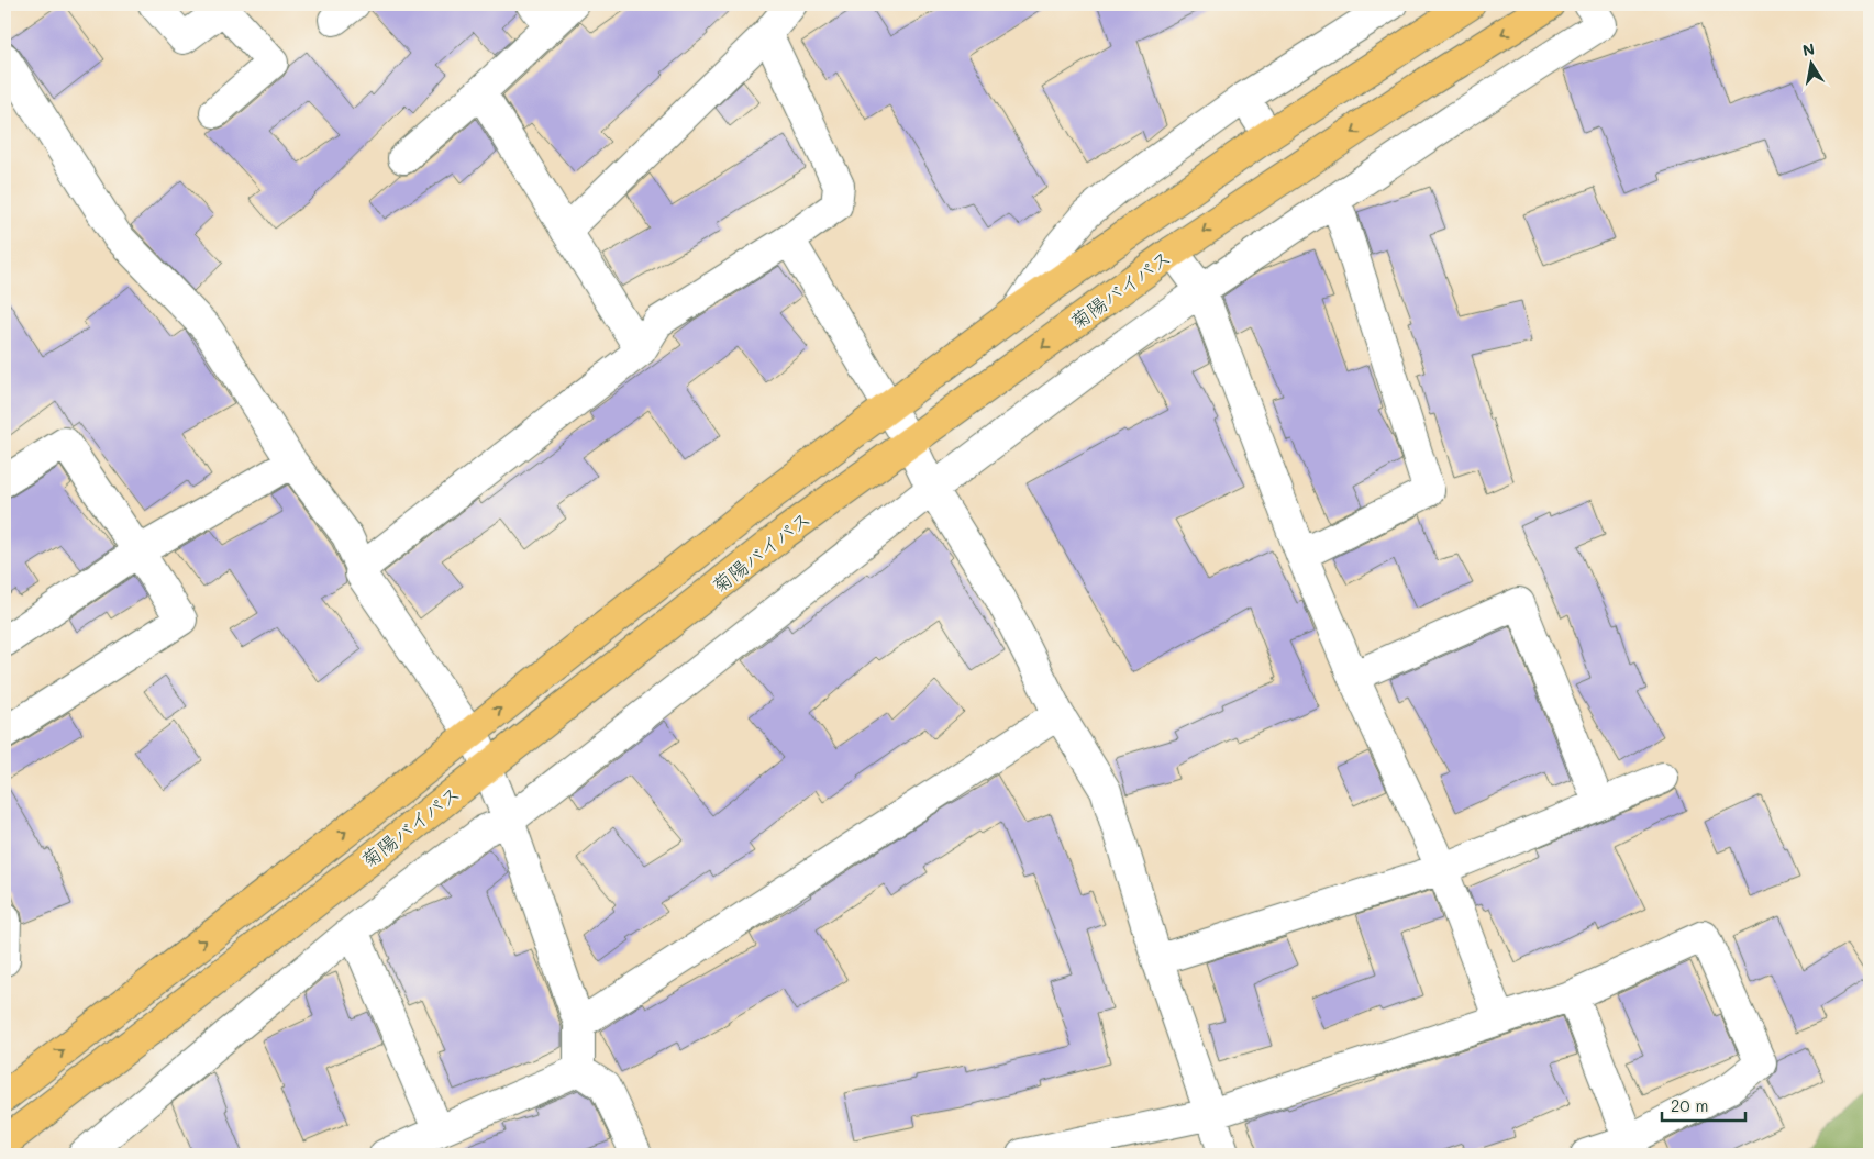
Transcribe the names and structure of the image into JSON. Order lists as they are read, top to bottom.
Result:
{
  "streets": {
    "highway": ["菊陽バイパス"]
  },
  "scale_bar": "20 m",
  "north": "top"
}
